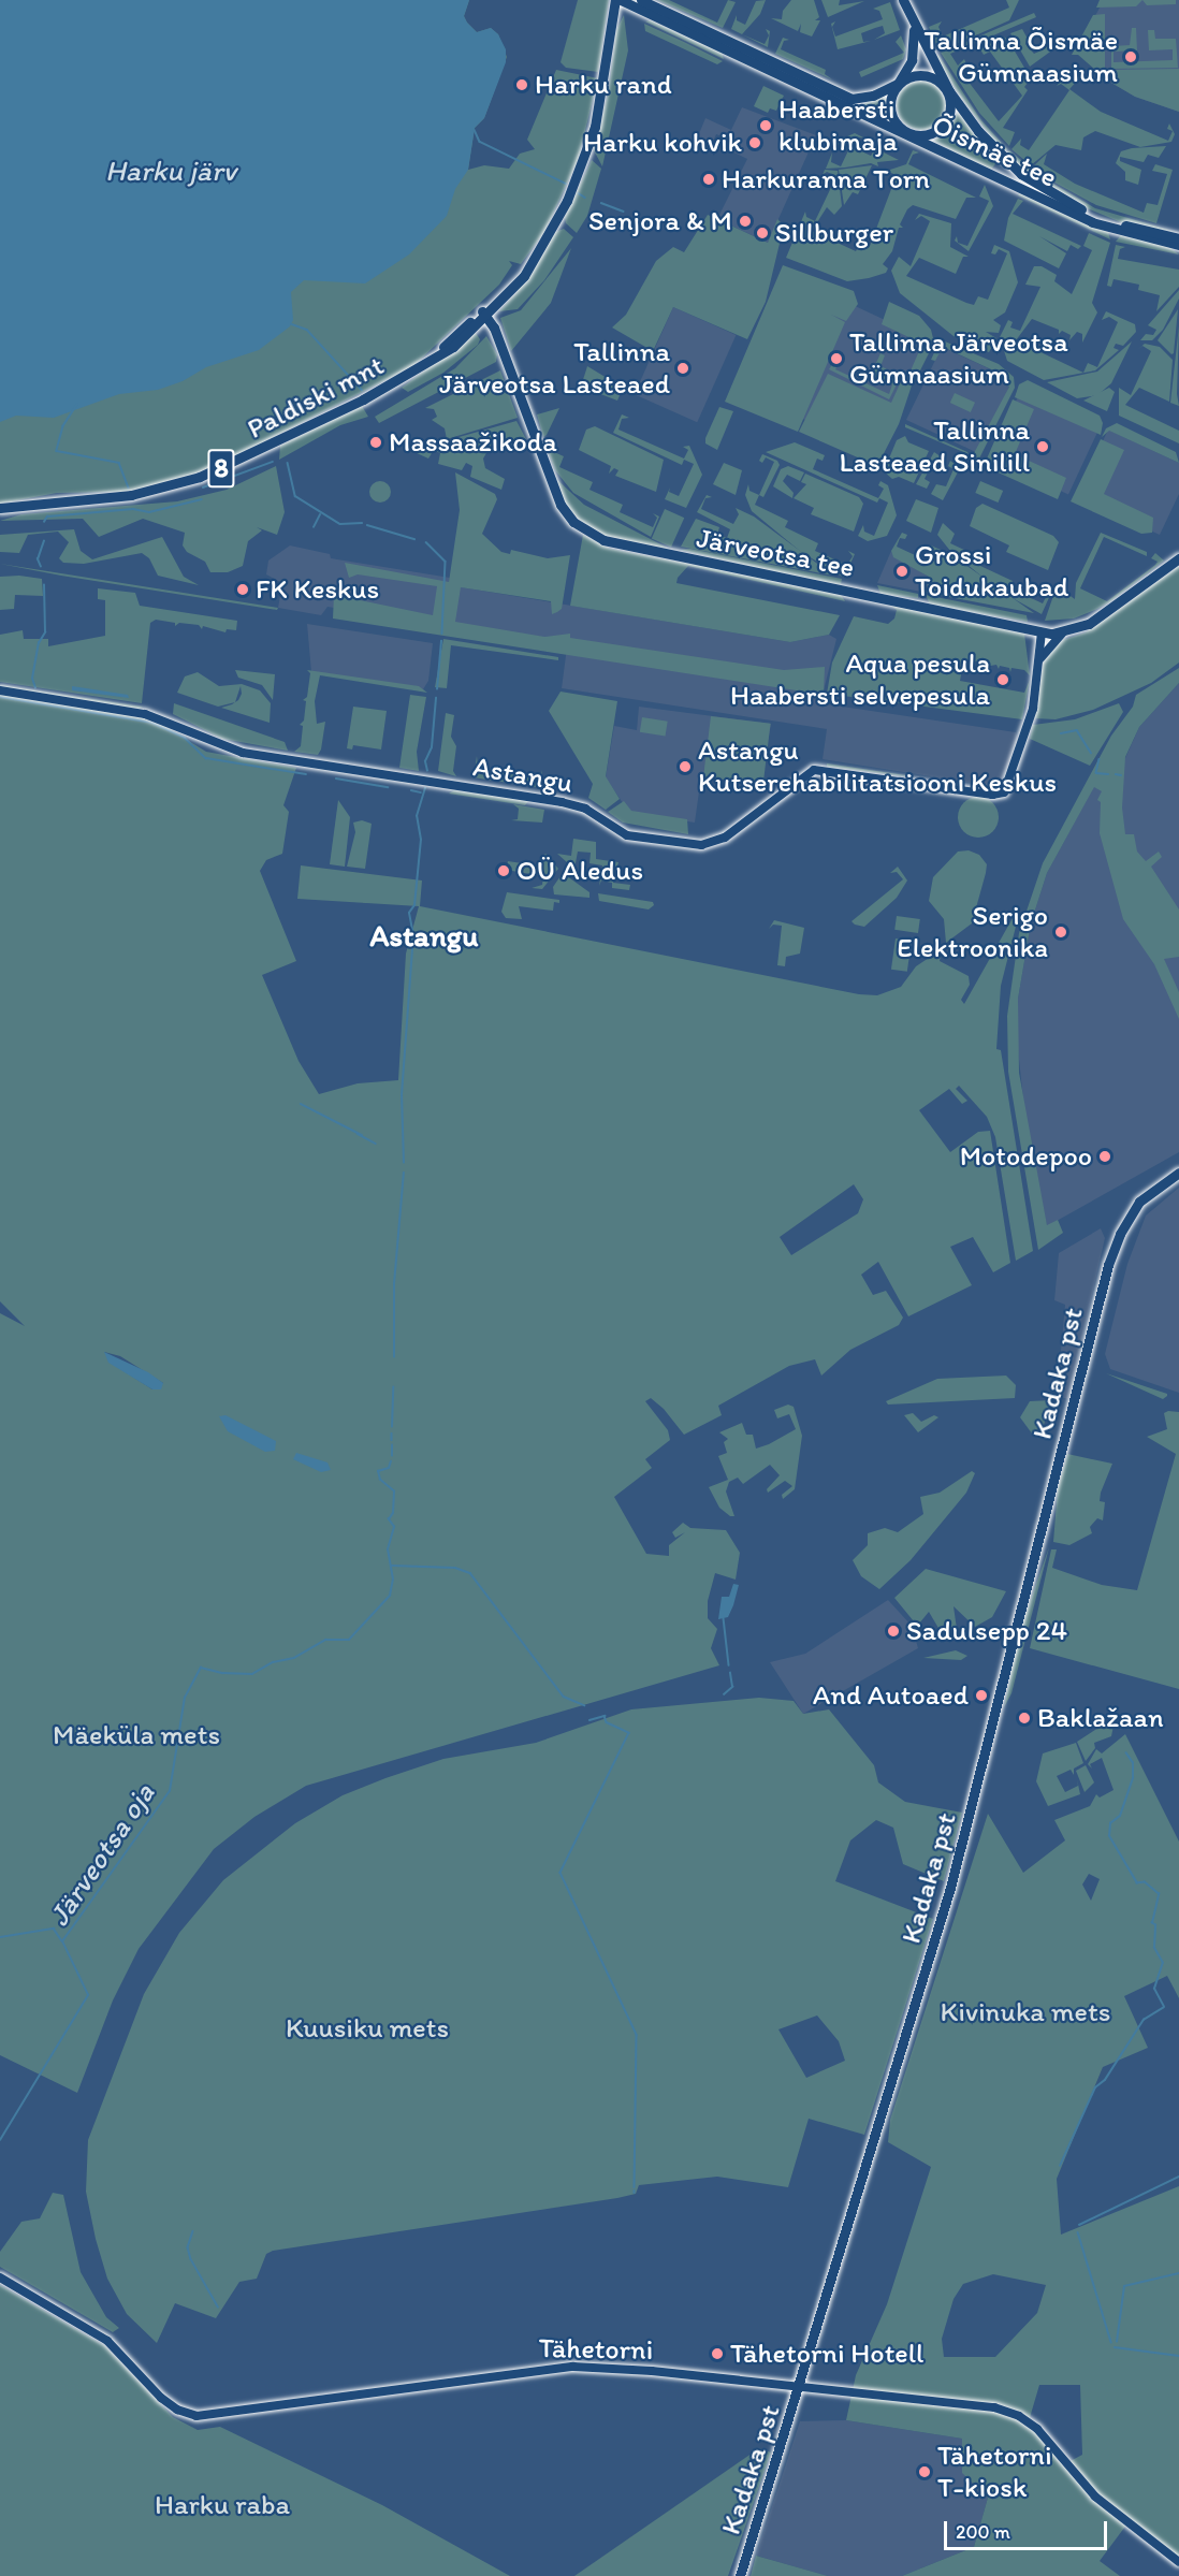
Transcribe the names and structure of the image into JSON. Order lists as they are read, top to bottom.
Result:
{
  "streets": {
    "main road": [
      "Õismäe tee",
      "Paldiski mnt",
      "8",
      "Järveotsa tee",
      "Kadaka pst"
    ],
    "street": ["Astangu", "Tähetorni"]
  },
  "crossings": [
    ["Õismäe tee", "Paldiski mnt"],
    ["Paldiski mnt", "Järveotsa tee"],
    ["Järveotsa tee", "Astangu"],
    ["Kadaka pst", "Tähetorni"]
  ],
  "districts": ["Astangu"],
  "water": ["Harku järv", "Järveotsa oja"],
  "parks": [
    "Mäeküla mets",
    "Kivinuka mets",
    "Kuusiku mets",
    "Harku raba"
  ],
  "places": [
    "Tallinna Õismäe Gümnaasium",
    "Harku rand",
    "Haabersti klubimaja",
    "Harku kohvik",
    "Harkuranna Torn",
    "Senjora & M",
    "Sillburger",
    "Tallinna Järveotsa Gümnaasium",
    "Tallinna Järveotsa Lasteaed",
    "Massaažikoda",
    "Tallinna Lasteaed Sinilill",
    "Grossi Toidukaubad",
    "FK Keskus",
    "Aqua pesula Haabersti selvepesula",
    "Astangu Kutserehabilitatsiooni Keskus",
    "OÜ Aledus",
    "Serigo Elektroonika",
    "Motodepoo",
    "Sadulsepp 24",
    "And Autoaed",
    "Baklažaan",
    "Tähetorni Hotell",
    "Tähetorni T-kiosk"
  ],
  "scale_bar": "200 m"
}
